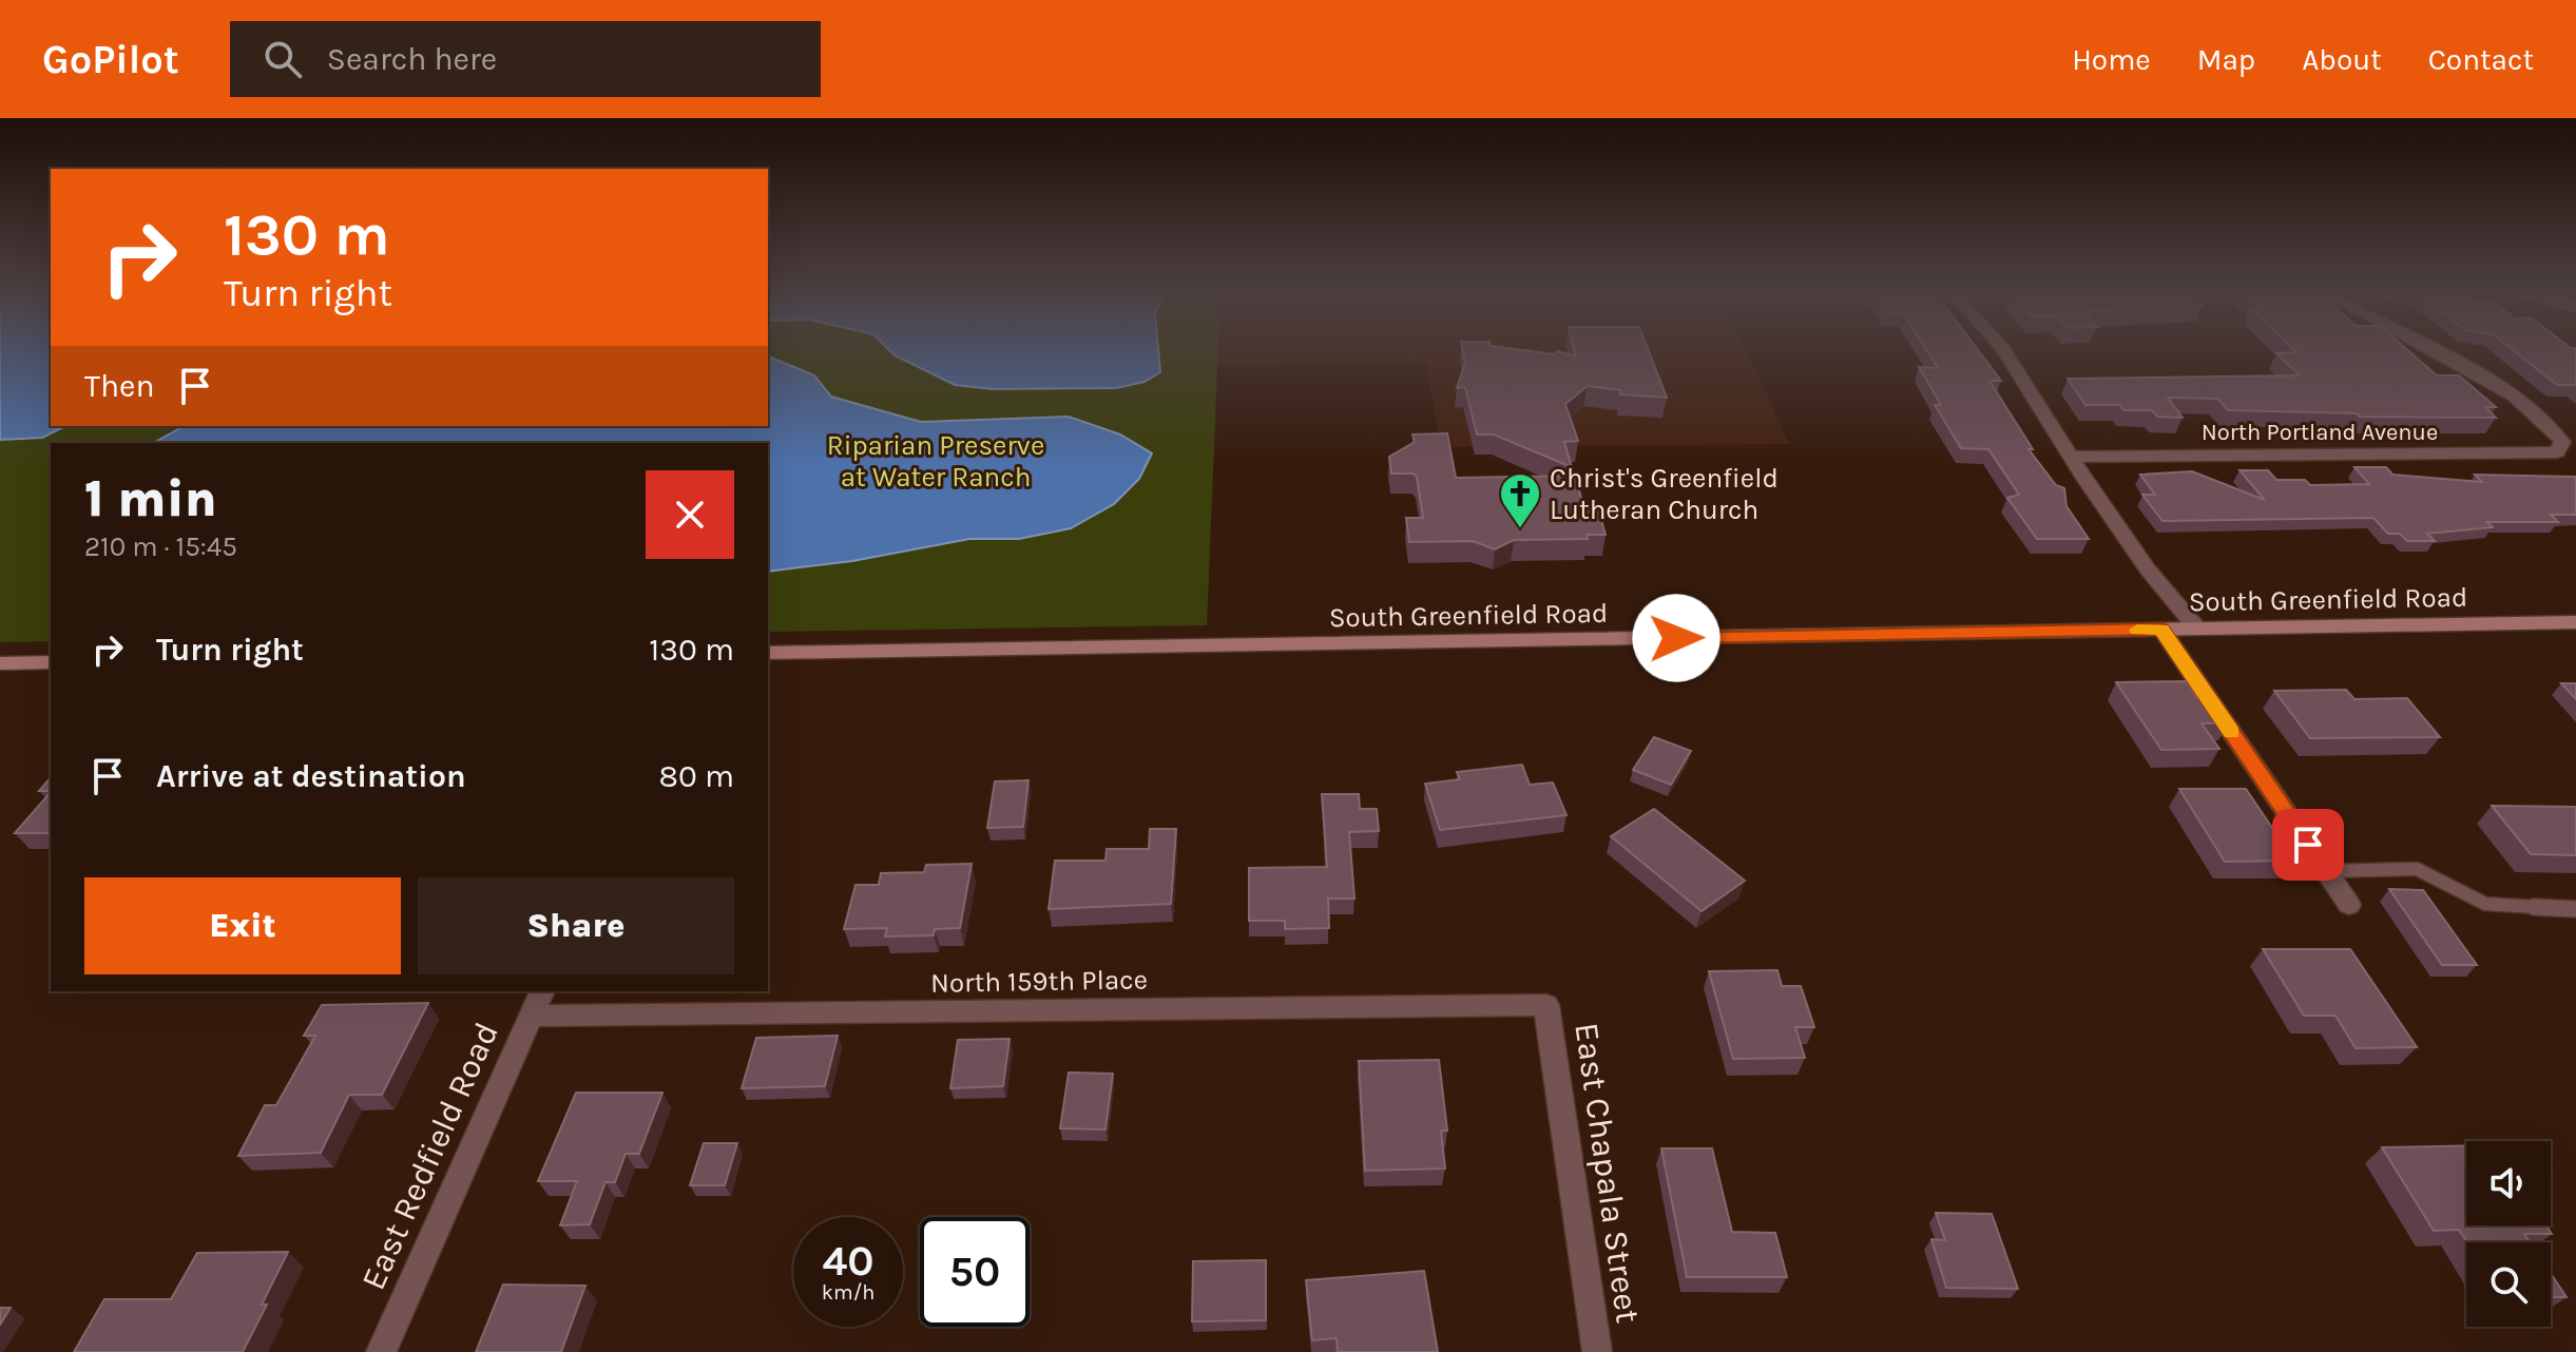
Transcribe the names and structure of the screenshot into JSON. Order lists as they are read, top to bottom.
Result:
{
  "streets": {
    "main road": ["South Greenfield Road"],
    "street": [
      "North Portland Avenue",
      "North 159th Place",
      "East Redfield Road",
      "East Chapala Street"
    ]
  },
  "crossings": [
    ["North 159th Place", "East Redfield Road"],
    ["North 159th Place", "East Chapala Street"]
  ],
  "parks": ["Riparian Preserve at Water Ranch"],
  "places": {
    "church": ["Christ's Greenfield Lutheran Church"]
  },
  "page": {
    "header": "GoPilot",
    "search": "Search here",
    "nav": [
      "Home",
      "Map",
      "About",
      "Contact"
    ],
    "turn": ["130 m", "Turn right"],
    "then": "Then",
    "heading": ["1 min", "210 m · 15:45"],
    "list": [
      {
        "name": "Turn right",
        "value": "130 m"
      },
      {
        "name": "Arrive at destination",
        "value": "80 m"
      }
    ],
    "buttons": ["Exit", "Share"],
    "speed": "40 km/h",
    "limit": "50"
  }
}
